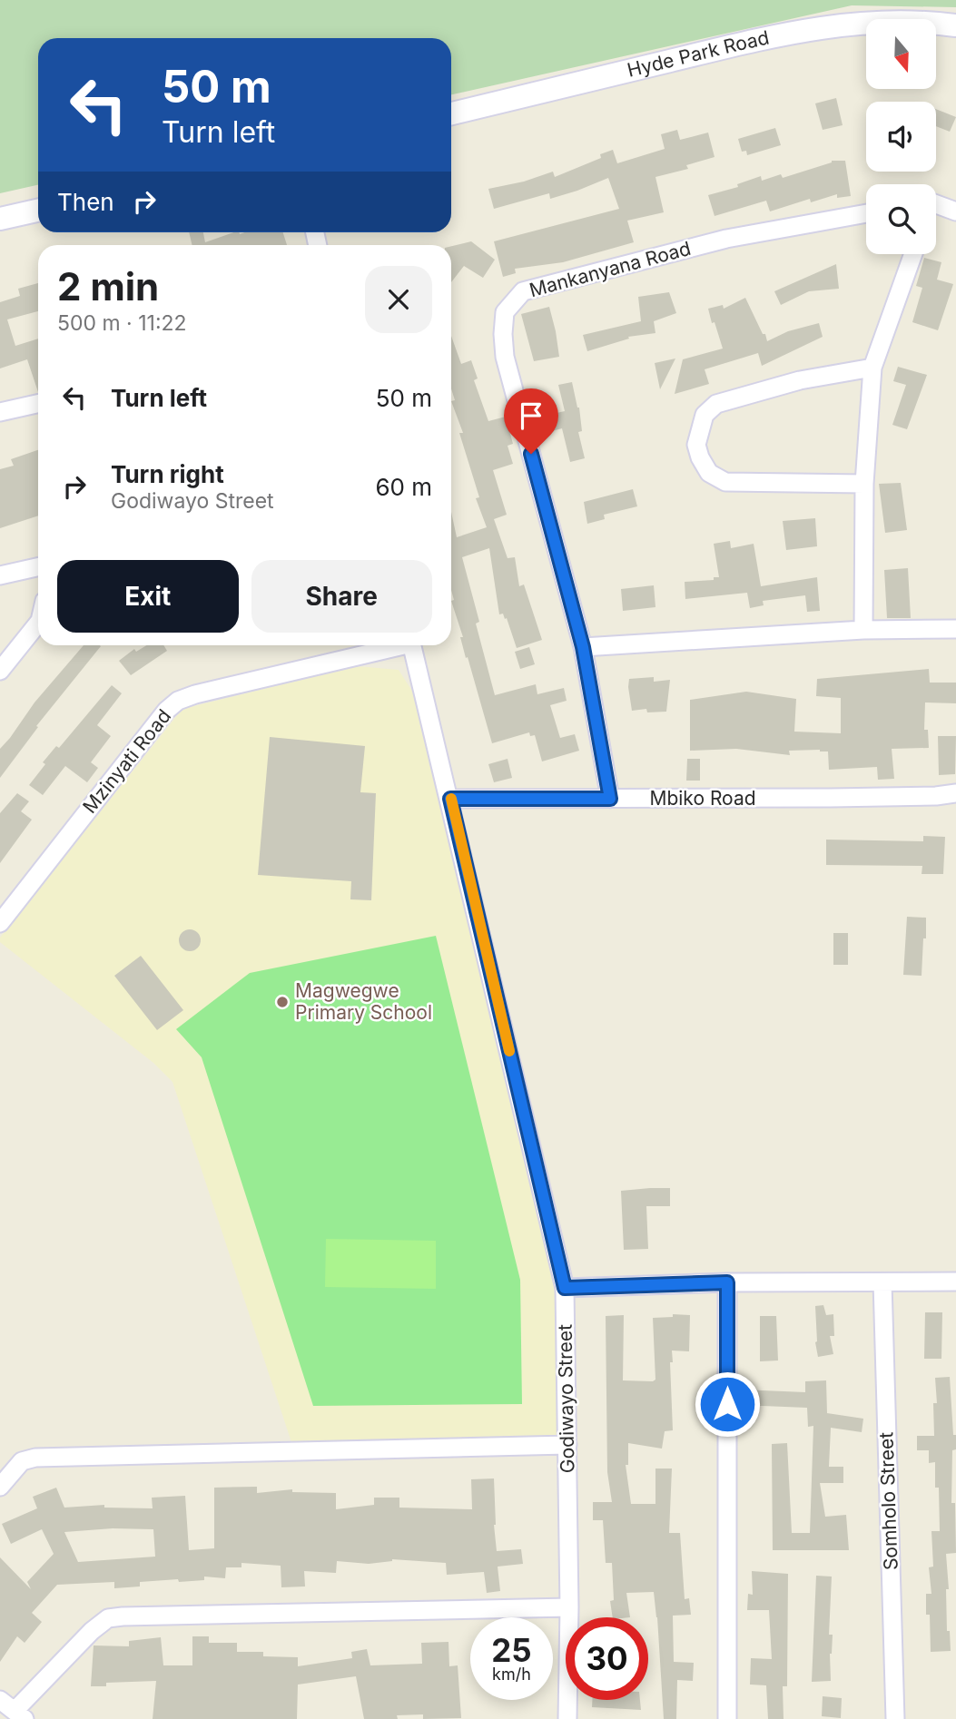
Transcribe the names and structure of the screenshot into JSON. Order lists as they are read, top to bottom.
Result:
{
  "streets": {
    "street": [
      "Hyde Park Road",
      "Mankanyana Road",
      "Mzinyati Road",
      "Mbiko Road",
      "Godiwayo Street",
      "Somholo Street"
    ]
  },
  "crossings": [
    ["Mankanyana Road", "Mbiko Road"],
    ["Mbiko Road", "Godiwayo Street"]
  ],
  "places": ["Magwegwe Primary School"],
  "north": "bottom",
  "page": {
    "turn": ["50 m", "Turn left"],
    "then": "Then",
    "heading": ["2 min", "500 m · 11:22"],
    "list": [
      {
        "name": "Turn left",
        "value": "50 m"
      },
      {
        "name": "Turn right",
        "note": "Godiwayo Street",
        "value": "60 m"
      }
    ],
    "buttons": ["Exit", "Share"],
    "speed": "25 km/h",
    "limit": "30"
  }
}
